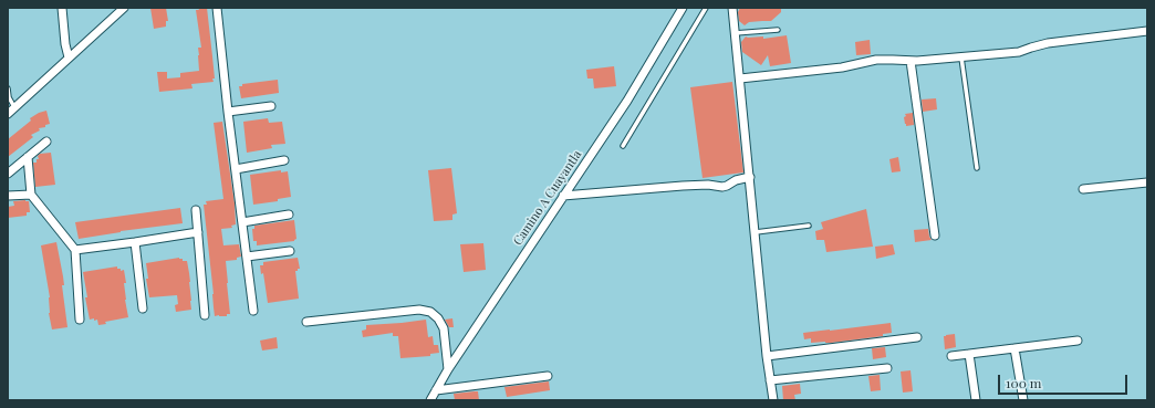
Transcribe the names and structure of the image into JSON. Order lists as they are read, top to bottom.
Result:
{
  "streets": {
    "street": ["Camino A Cuayantla"]
  },
  "scale_bar": "100 m"
}
